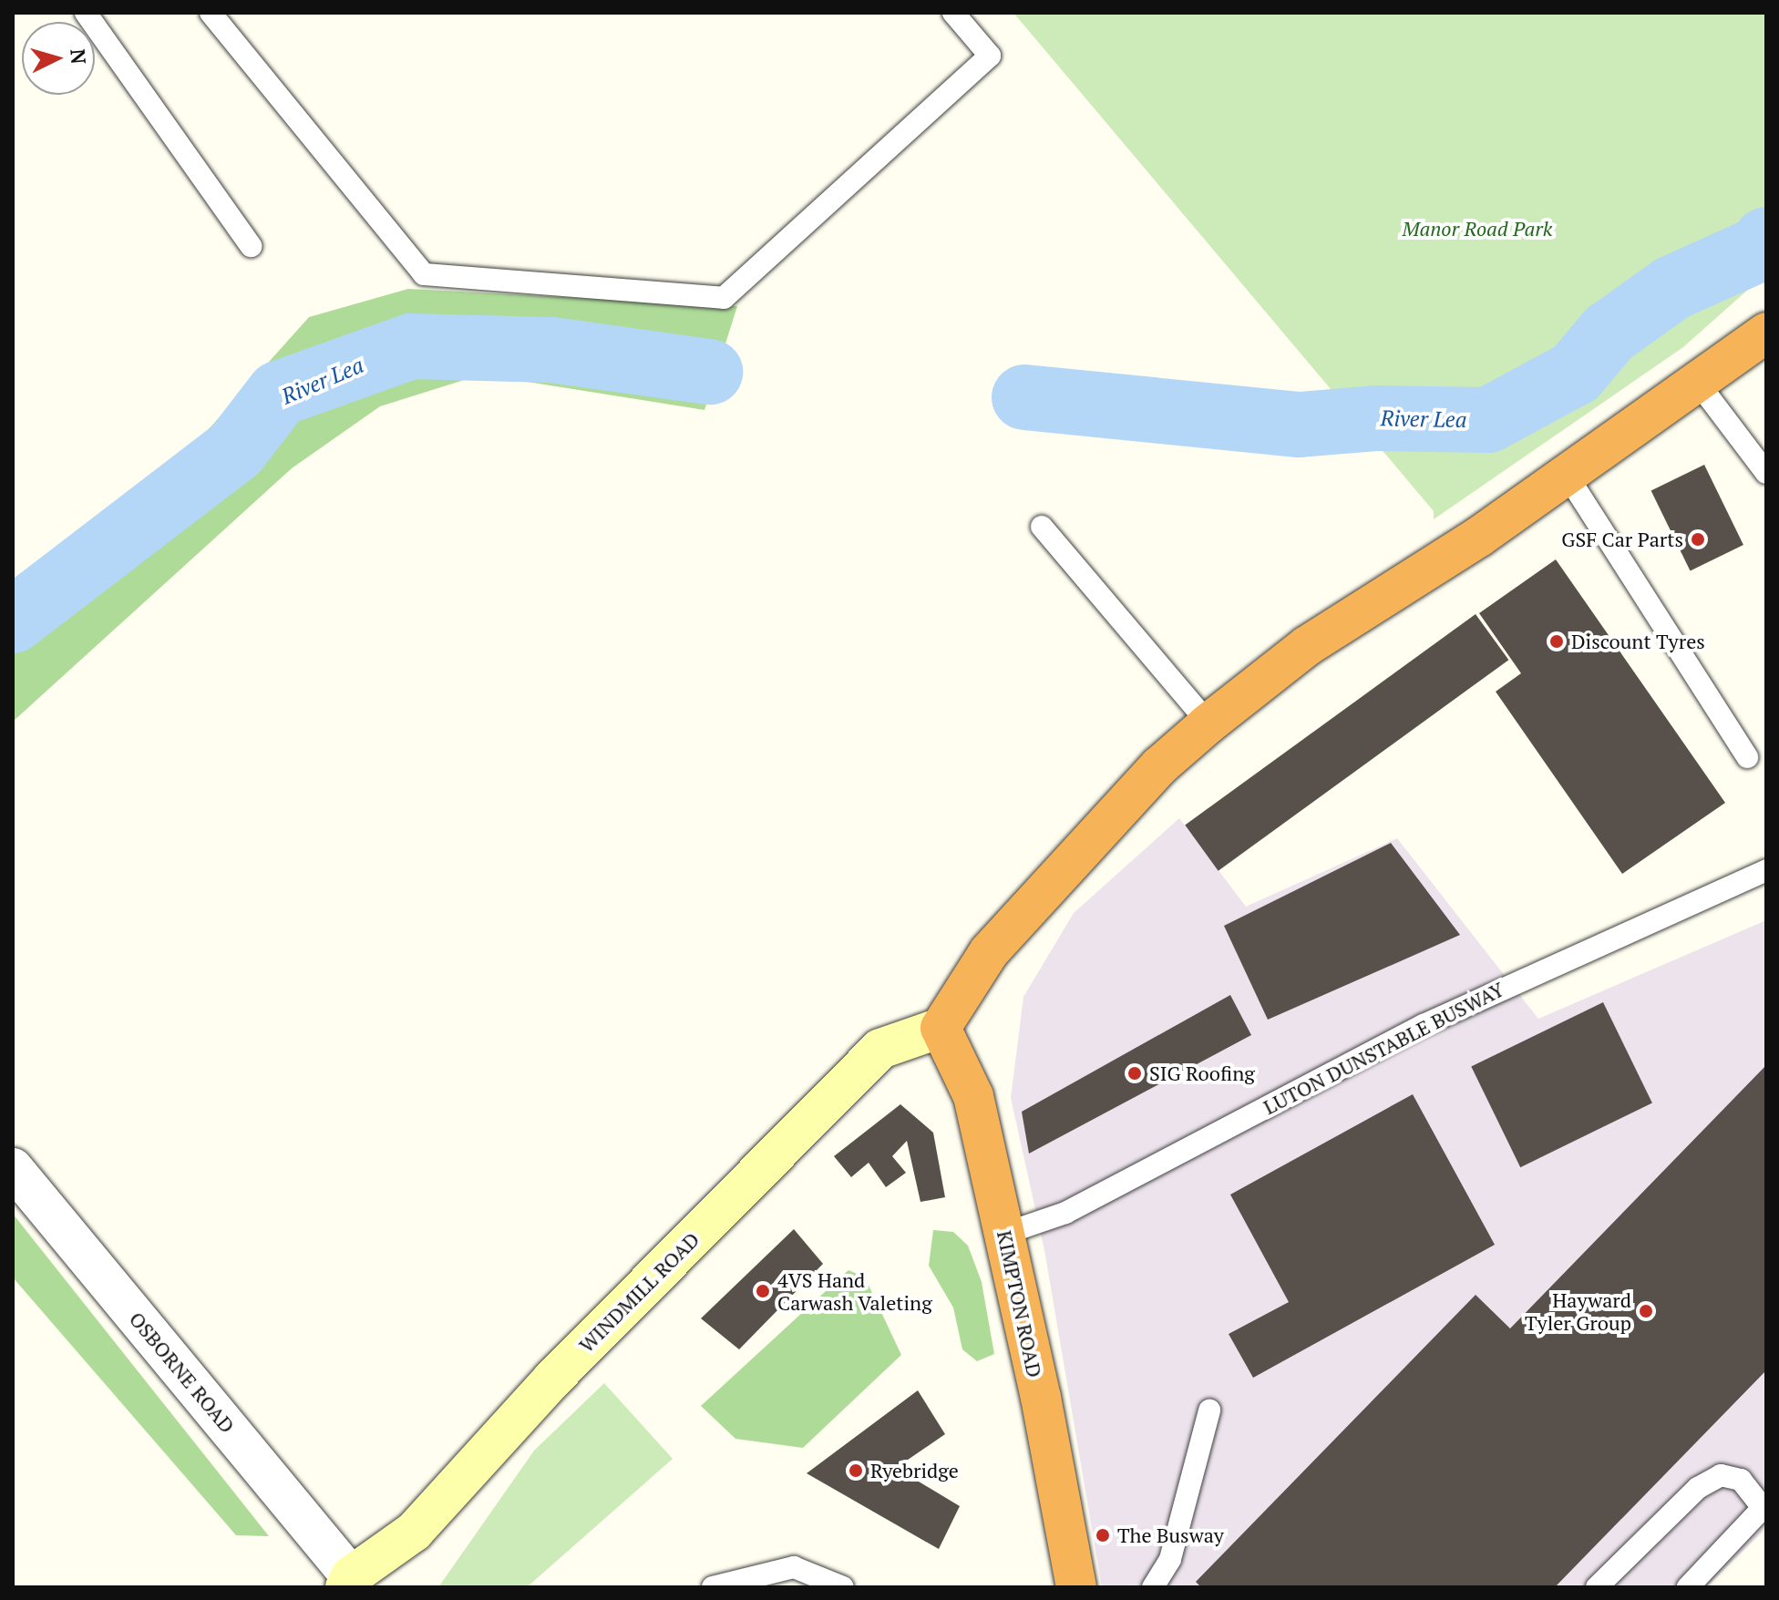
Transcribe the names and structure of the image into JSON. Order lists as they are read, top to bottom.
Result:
{
  "streets": {
    "highway": ["KIMPTON ROAD"],
    "main road": ["WINDMILL ROAD"],
    "street": ["OSBORNE ROAD"],
    "lane": ["LUTON DUNSTABLE BUSWAY"]
  },
  "crossings": [
    ["LUTON DUNSTABLE BUSWAY", "KIMPTON ROAD"],
    ["WINDMILL ROAD", "KIMPTON ROAD"],
    ["WINDMILL ROAD", "OSBORNE ROAD"]
  ],
  "water": ["River Lea"],
  "parks": ["Manor Road Park"],
  "places": [
    "GSF Car Parts",
    "Discount Tyres",
    "SIG Roofing",
    "4VS Hand Carwash Valeting",
    "Hayward Tyler Group",
    "Ryebridge",
    "The Busway"
  ],
  "north": "right"
}
